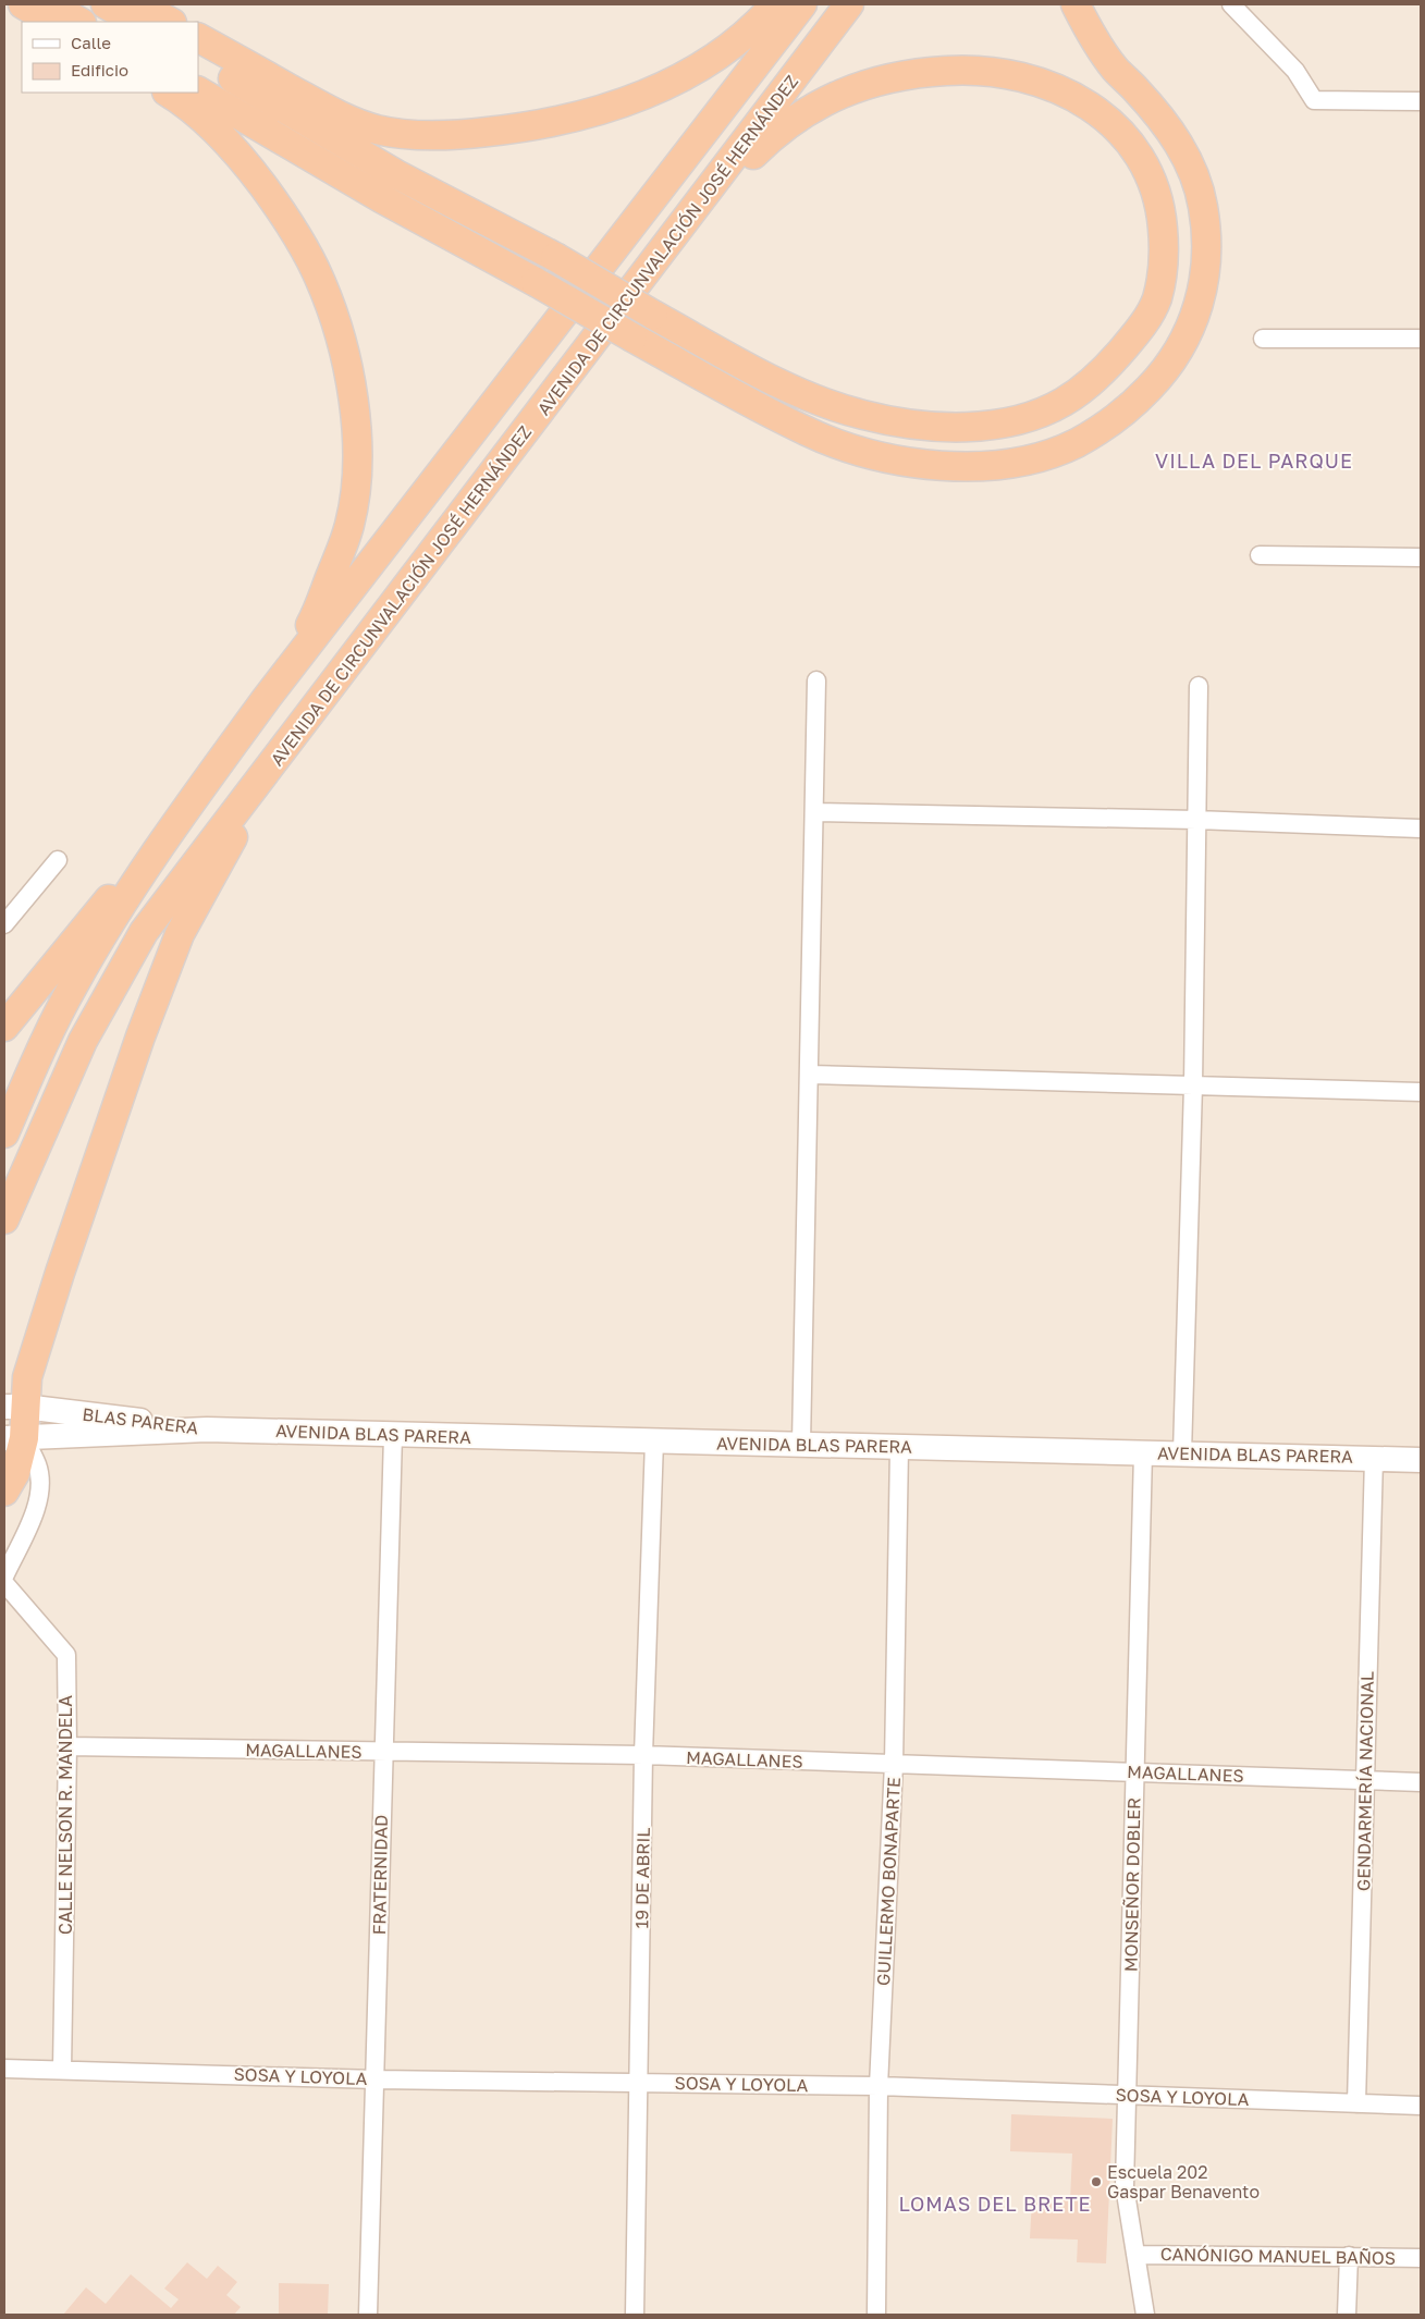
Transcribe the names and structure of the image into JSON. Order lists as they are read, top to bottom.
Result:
{
  "streets": {
    "highway": ["AVENIDA DE CIRCUNVALACIÓN JOSÉ HERNÁNDEZ"],
    "main road": ["BLAS PARERA", "AVENIDA BLAS PARERA"],
    "street": [
      "MAGALLANES",
      "GENDARMERÍA NACIONAL",
      "CALLE NELSON R. MANDELA",
      "FRATERNIDAD",
      "19 DE ABRIL",
      "GUILLERMO BONAPARTE",
      "MONSEÑOR DOBLER",
      "SOSA Y LOYOLA",
      "CANÓNIGO MANUEL BAÑOS"
    ]
  },
  "crossings": [
    ["BLAS PARERA", "AVENIDA BLAS PARERA"],
    ["AVENIDA BLAS PARERA", "GENDARMERÍA NACIONAL"],
    ["AVENIDA BLAS PARERA", "FRATERNIDAD"],
    ["AVENIDA BLAS PARERA", "19 DE ABRIL"],
    ["AVENIDA BLAS PARERA", "GUILLERMO BONAPARTE"],
    ["AVENIDA BLAS PARERA", "MONSEÑOR DOBLER"],
    ["MAGALLANES", "GENDARMERÍA NACIONAL"],
    ["MAGALLANES", "CALLE NELSON R. MANDELA"],
    ["MAGALLANES", "FRATERNIDAD"],
    ["MAGALLANES", "19 DE ABRIL"],
    ["MAGALLANES", "GUILLERMO BONAPARTE"],
    ["MAGALLANES", "MONSEÑOR DOBLER"],
    ["GENDARMERÍA NACIONAL", "SOSA Y LOYOLA"],
    ["CALLE NELSON R. MANDELA", "SOSA Y LOYOLA"],
    ["FRATERNIDAD", "SOSA Y LOYOLA"],
    ["19 DE ABRIL", "SOSA Y LOYOLA"],
    ["GUILLERMO BONAPARTE", "SOSA Y LOYOLA"],
    ["MONSEÑOR DOBLER", "SOSA Y LOYOLA"],
    ["MONSEÑOR DOBLER", "CANÓNIGO MANUEL BAÑOS"]
  ],
  "districts": ["VILLA DEL PARQUE", "LOMAS DEL BRETE"],
  "places": ["Escuela 202 Gaspar Benavento"],
  "legend": ["Calle", "Edificio"]
}
